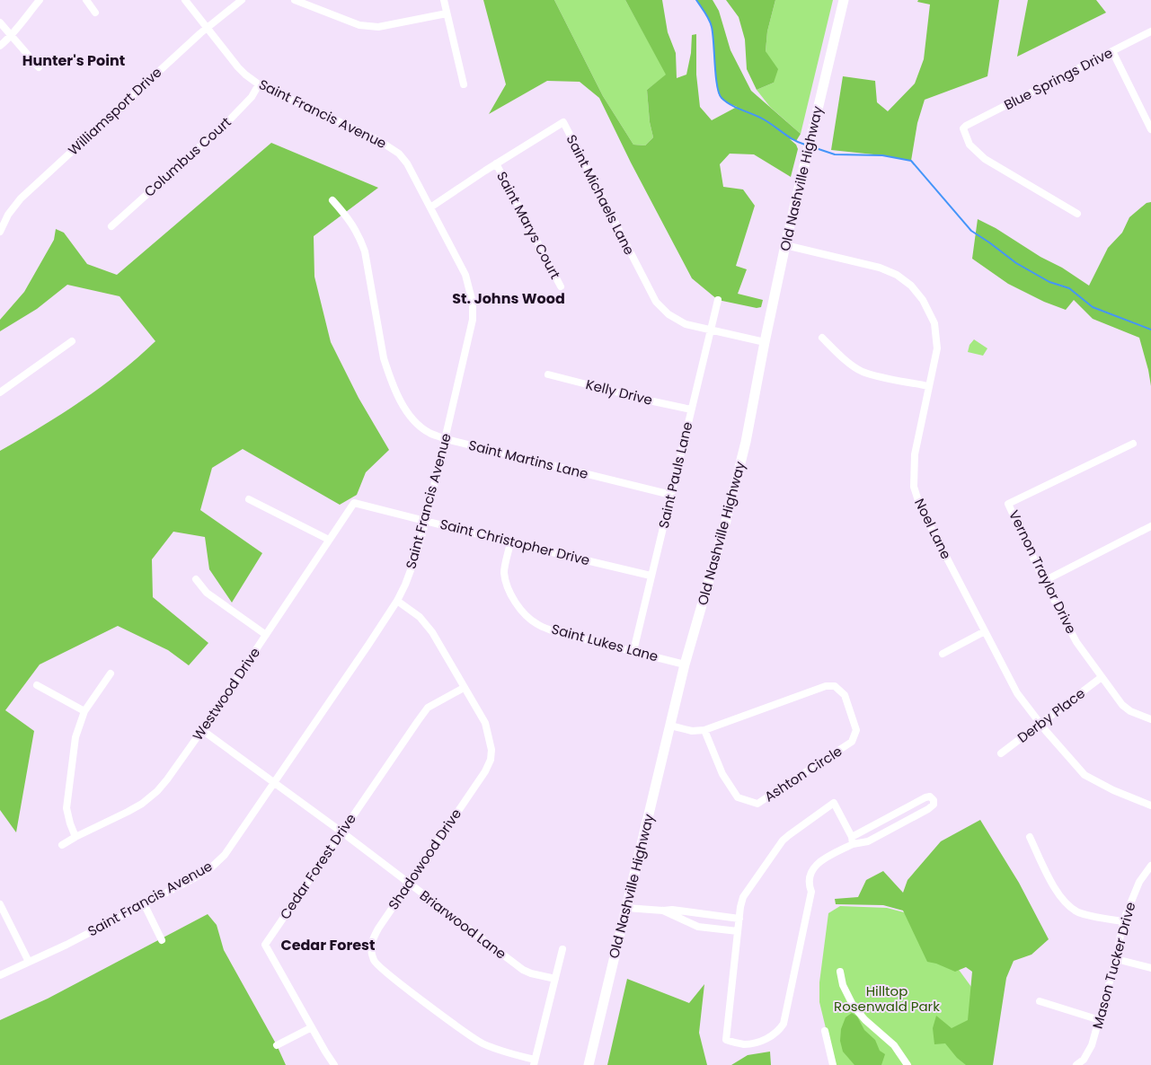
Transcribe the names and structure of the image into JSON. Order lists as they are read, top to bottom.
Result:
{
  "streets": {
    "main road": ["Old Nashville Highway"],
    "street": [
      "Blue Springs Drive",
      "Williamsport Drive",
      "Saint Francis Avenue",
      "Columbus Court",
      "Saint Michaels Lane",
      "Saint Marys Court",
      "Kelly Drive",
      "Saint Martins Lane",
      "Saint Pauls Lane",
      "Noel Lane",
      "Saint Christopher Drive",
      "Vernon Traylor Drive",
      "Saint Lukes Lane",
      "Westwood Drive",
      "Derby Place",
      "Ashton Circle",
      "Shadowood Drive",
      "Cedar Forest Drive",
      "Briarwood Lane",
      "Mason Tucker Drive"
    ]
  },
  "crossings": [
    ["Williamsport Drive", "Saint Francis Avenue"],
    ["Saint Francis Avenue", "Columbus Court"],
    ["Saint Francis Avenue", "Saint Michaels Lane"],
    ["Saint Francis Avenue", "Saint Martins Lane"],
    ["Saint Francis Avenue", "Saint Christopher Drive"],
    ["Saint Francis Avenue", "Shadowood Drive"],
    ["Saint Francis Avenue", "Briarwood Lane"],
    ["Old Nashville Highway", "Saint Michaels Lane"],
    ["Old Nashville Highway", "Noel Lane"],
    ["Old Nashville Highway", "Saint Lukes Lane"],
    ["Old Nashville Highway", "Ashton Circle"],
    ["Saint Michaels Lane", "Saint Marys Court"],
    ["Saint Michaels Lane", "Saint Pauls Lane"],
    ["Kelly Drive", "Saint Pauls Lane"],
    ["Saint Martins Lane", "Saint Pauls Lane"],
    ["Saint Pauls Lane", "Saint Christopher Drive"],
    ["Saint Pauls Lane", "Saint Lukes Lane"],
    ["Noel Lane", "Derby Place"],
    ["Saint Christopher Drive", "Saint Lukes Lane"],
    ["Saint Christopher Drive", "Westwood Drive"],
    ["Vernon Traylor Drive", "Derby Place"],
    ["Westwood Drive", "Briarwood Lane"],
    ["Shadowood Drive", "Cedar Forest Drive"],
    ["Shadowood Drive", "Briarwood Lane"],
    ["Cedar Forest Drive", "Briarwood Lane"]
  ],
  "districts": ["Hunter's Point", "St. Johns Wood", "Cedar Forest"],
  "parks": ["Hilltop Rosenwald Park"]
}
